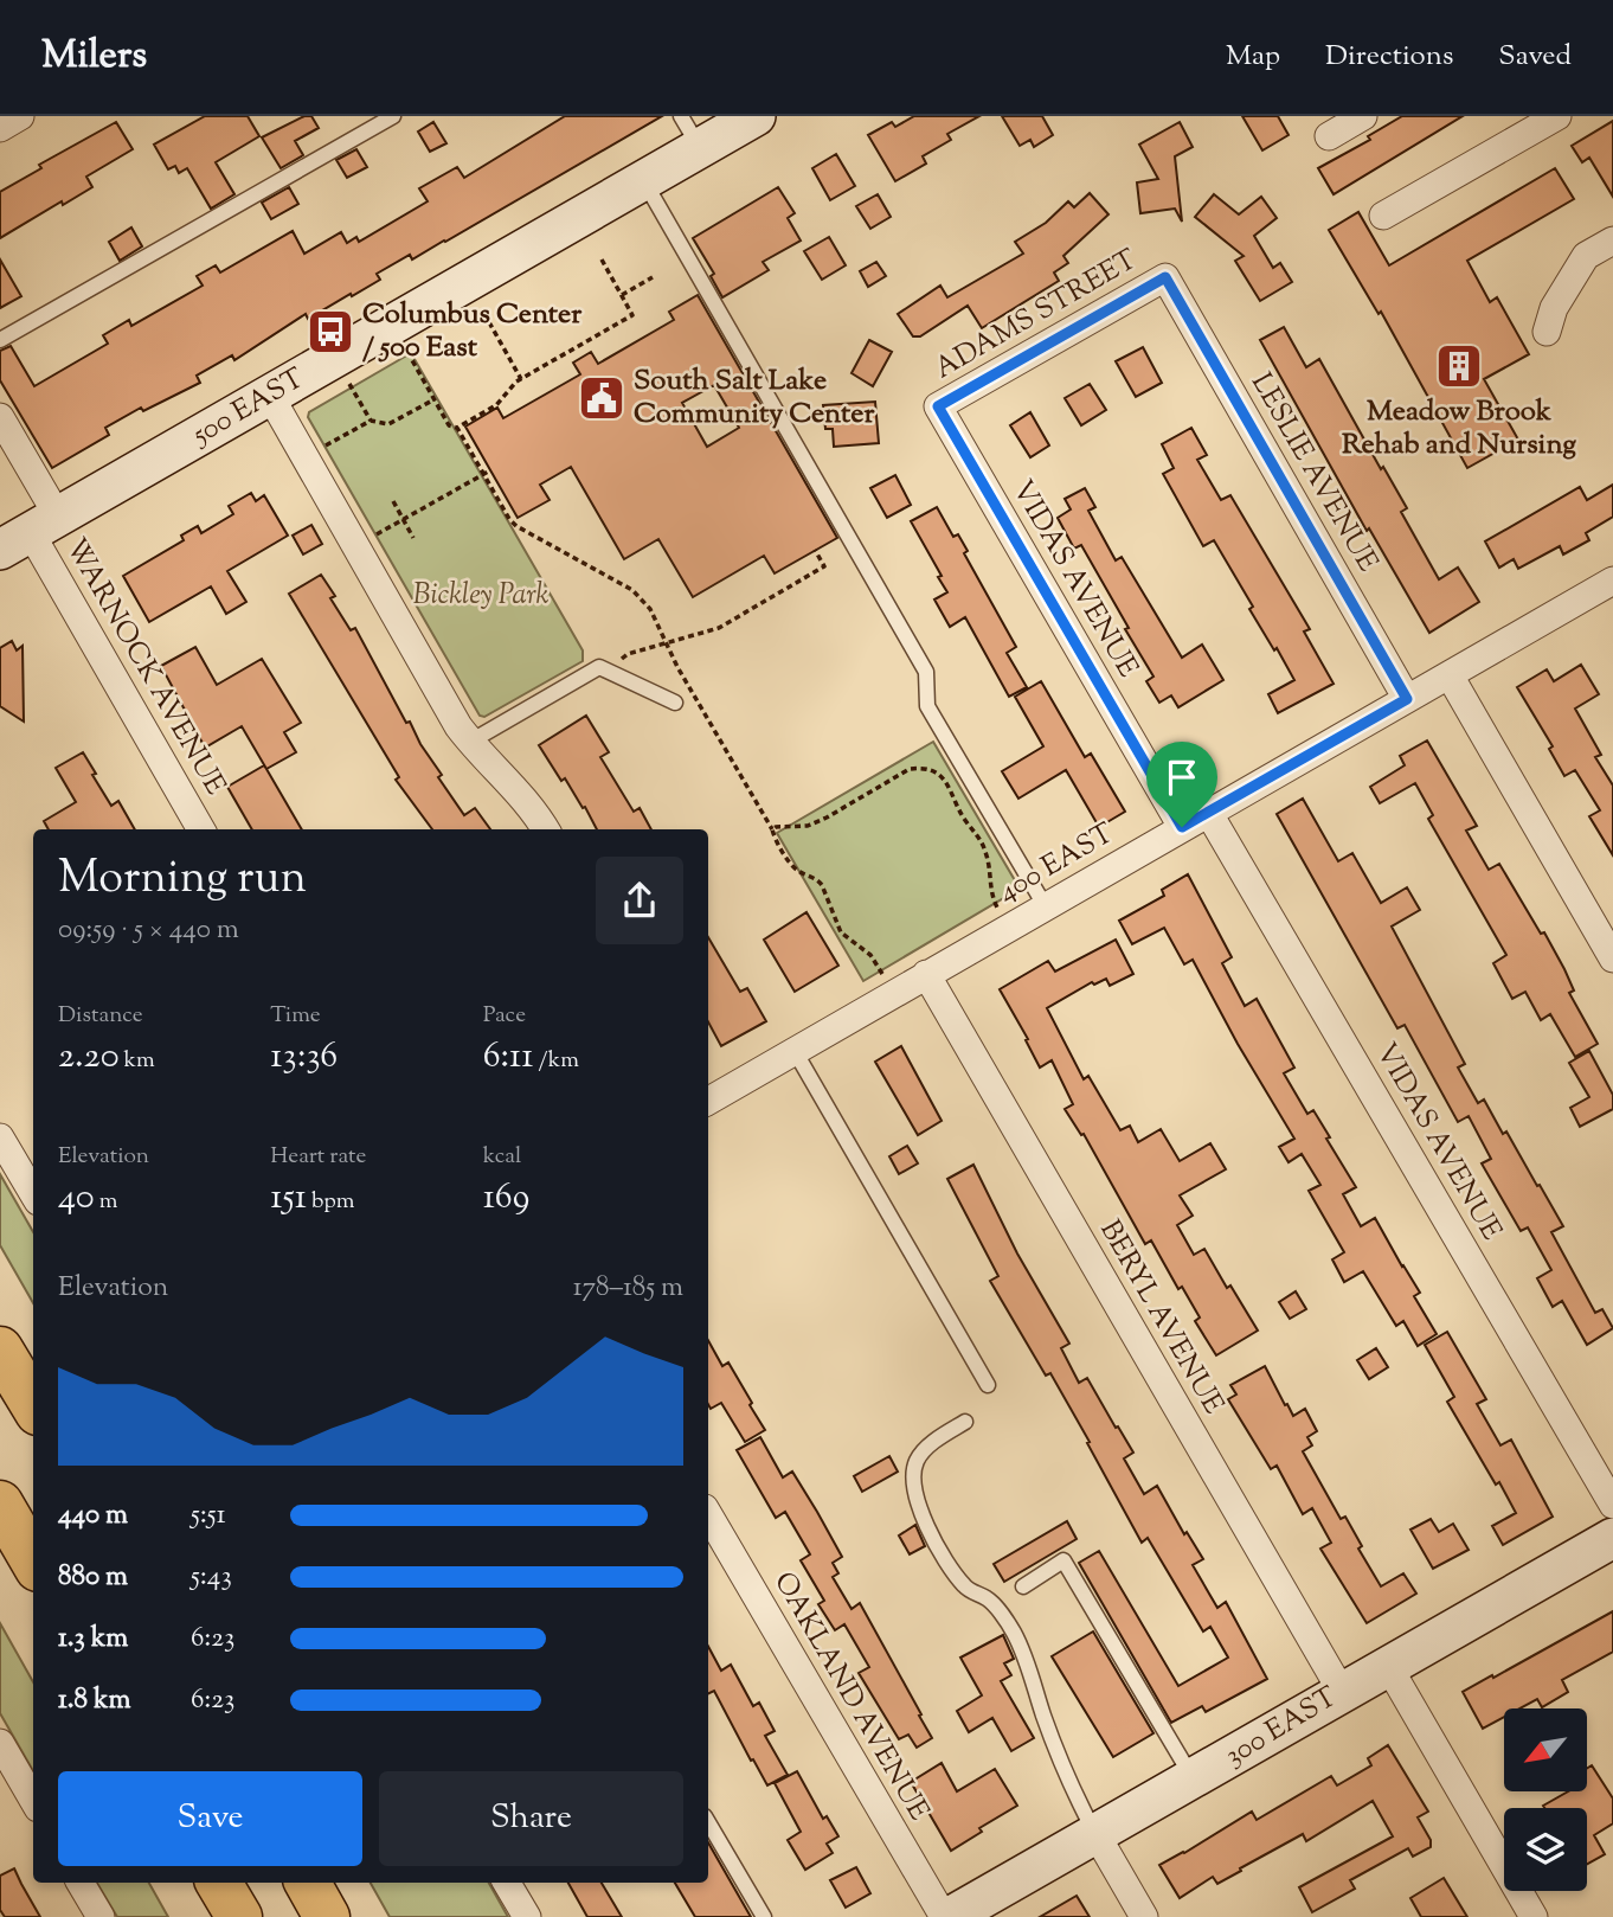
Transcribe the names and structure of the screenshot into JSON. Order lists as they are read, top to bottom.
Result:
{
  "streets": {
    "street": [
      "ADAMS STREET",
      "500 EAST",
      "LESLIE AVENUE",
      "VIDAS AVENUE",
      "WARNOCK AVENUE",
      "400 EAST",
      "BERYL AVENUE",
      "OAKLAND AVENUE",
      "300 EAST"
    ]
  },
  "crossings": [
    ["ADAMS STREET", "LESLIE AVENUE"],
    ["ADAMS STREET", "VIDAS AVENUE"],
    ["500 EAST", "WARNOCK AVENUE"],
    ["LESLIE AVENUE", "400 EAST"],
    ["VIDAS AVENUE", "400 EAST"],
    ["400 EAST", "BERYL AVENUE"],
    ["BERYL AVENUE", "300 EAST"],
    ["OAKLAND AVENUE", "300 EAST"]
  ],
  "parks": ["Bickley Park"],
  "places": {
    "bus stop": ["Columbus Center / 500 East"],
    "building": ["Meadow Brook Rehab and Nursing"],
    "public building": ["South Salt Lake Community Center"]
  },
  "north": "bottom left",
  "page": {
    "header": "Milers",
    "nav": ["Map", "Directions", "Saved"],
    "heading": ["Morning run", "09:59 · 5 × 440 m"],
    "stats": [
      ["Distance", "2.20 km"],
      ["Time", "13:36"],
      ["Pace", "6:11 /km"],
      ["Elevation", "40 m"],
      ["Heart rate", "151 bpm"],
      ["kcal", "169"]
    ],
    "chart": ["Elevation", "178–185 m"],
    "list": [
      {
        "name": "440 m",
        "note": "5:51"
      },
      {
        "name": "880 m",
        "note": "5:43"
      },
      {
        "name": "1.3 km",
        "note": "6:23"
      },
      {
        "name": "1.8 km",
        "note": "6:23"
      }
    ],
    "buttons": ["Save", "Share"]
  }
}
